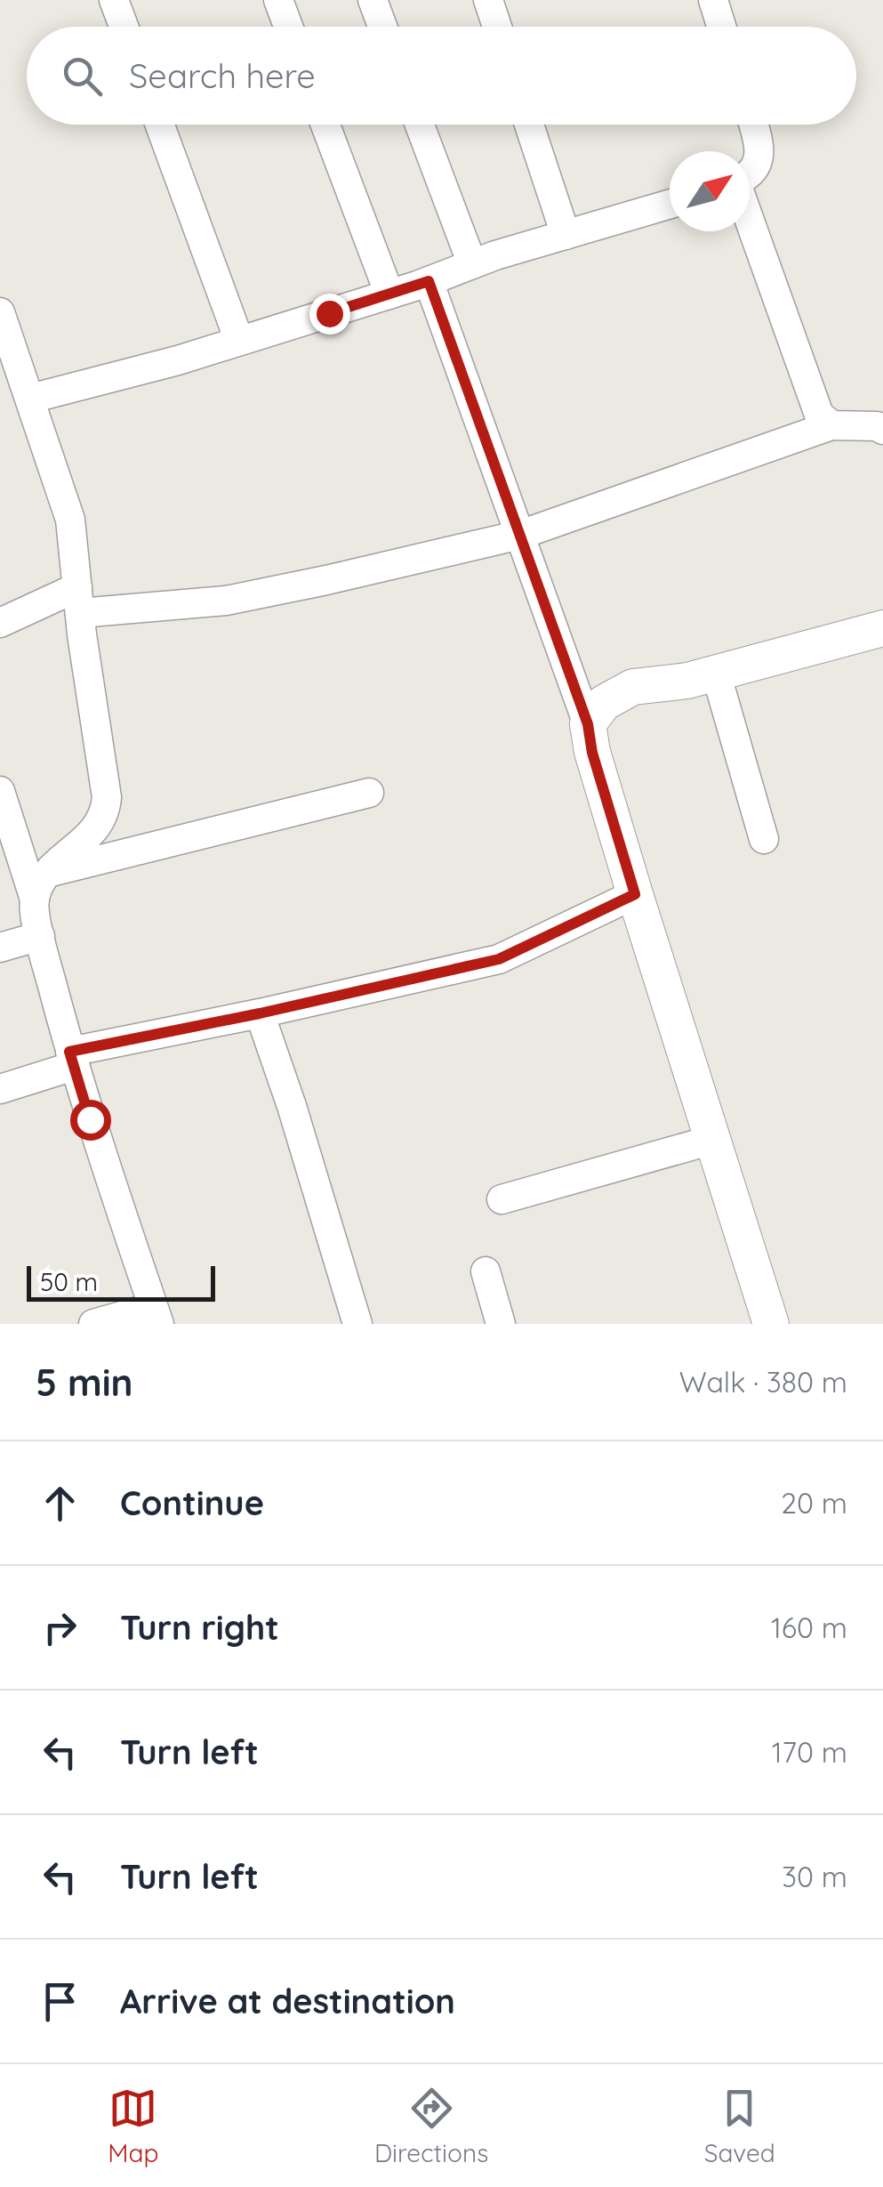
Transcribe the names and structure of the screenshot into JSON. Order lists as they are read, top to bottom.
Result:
{
  "scale_bar": "50 m",
  "north": "top right",
  "page": {
    "search": "Search here",
    "scale": "50 m",
    "heading": ["5 min", "Walk · 380 m"],
    "list": [
      ["Continue", "20 m"],
      ["Turn right", "160 m"],
      ["Turn left", "170 m"],
      ["Turn left", "30 m"],
      "Arrive at destination"
    ],
    "nav": ["Map", "Directions", "Saved"]
  }
}
